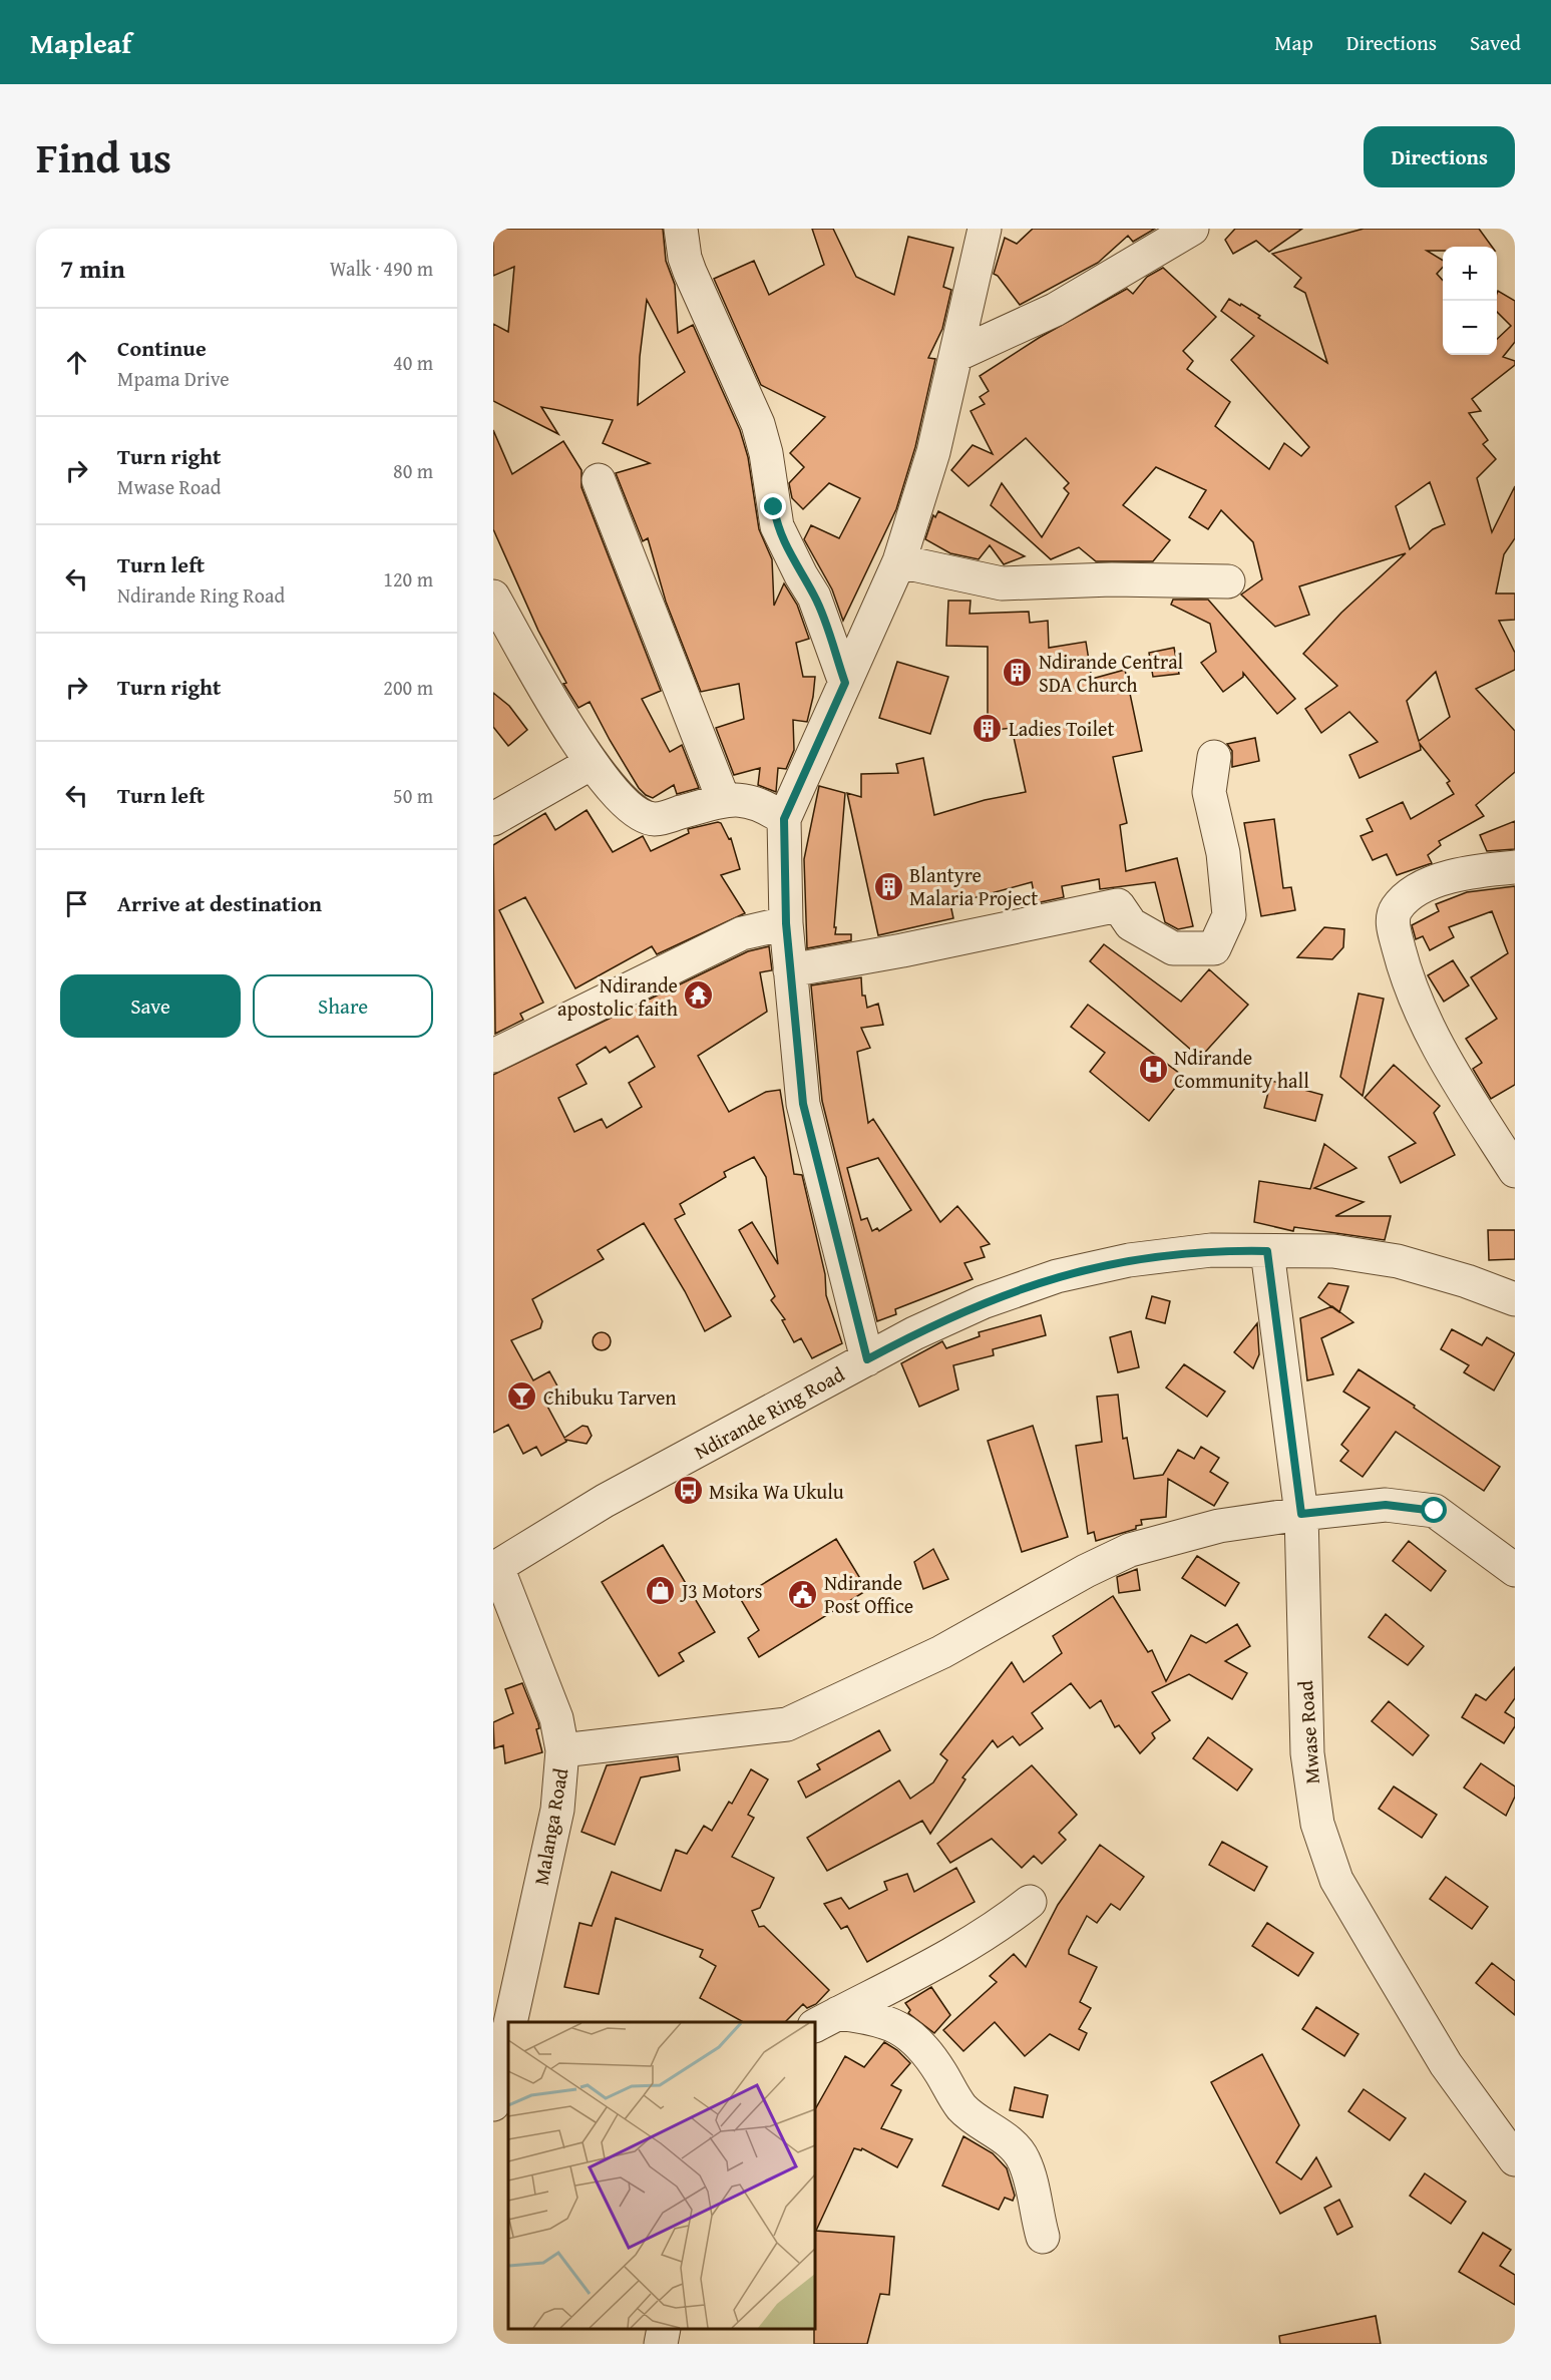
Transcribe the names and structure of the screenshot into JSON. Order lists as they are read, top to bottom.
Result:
{
  "streets": {
    "street": ["Ndirande Ring Road", "Mwase Road", "Malanga Road"]
  },
  "crossings": [
    ["Ndirande Ring Road", "Mwase Road"],
    ["Ndirande Ring Road", "Malanga Road"]
  ],
  "places": {
    "building": ["Ndirande Central SDA Church", "Ladies Toilet", "Blantyre Malaria Project"],
    "temple": ["Ndirande apostolic faith"],
    "hospital": ["Ndirande Community hall"],
    "bar": ["Chibuku Tarven"],
    "bus stop": ["Msika Wa Ukulu"],
    "shop": ["J3 Motors"],
    "public building": ["Ndirande Post Office"]
  },
  "page": {
    "header": "Mapleaf",
    "nav": ["Map", "Directions", "Saved"],
    "title": "Find us",
    "buttons": [
      "Directions",
      ["Save", "Share"]
    ],
    "heading": ["7 min", "Walk · 490 m"],
    "map_buttons": ["+", "−"],
    "list": [
      ["Continue", "Mpama Drive", "40 m"],
      ["Turn right", "Mwase Road", "80 m"],
      ["Turn left", "Ndirande Ring Road", "120 m"],
      ["Turn right", "200 m"],
      ["Turn left", "50 m"],
      "Arrive at destination"
    ]
  }
}
